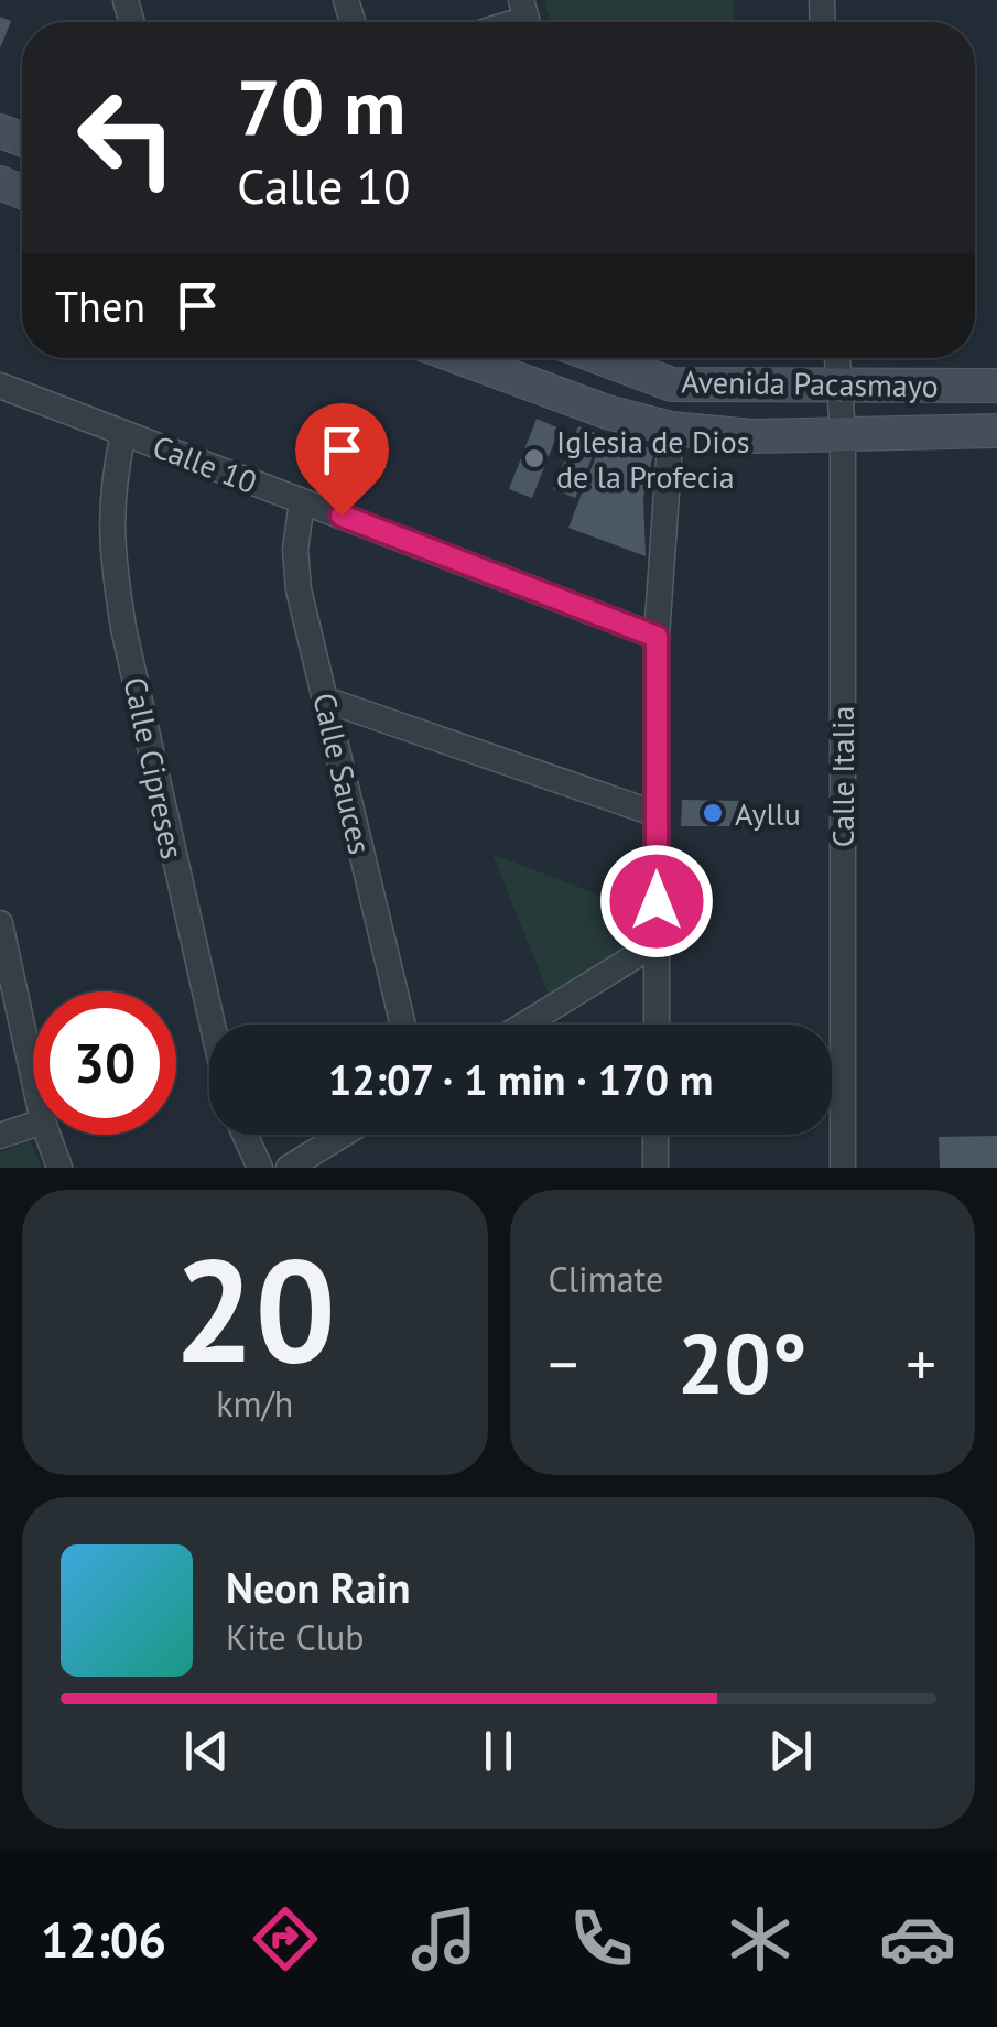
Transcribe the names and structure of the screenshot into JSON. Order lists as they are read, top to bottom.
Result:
{
  "streets": {
    "main road": ["Avenida Pacasmayo"],
    "street": [
      "Calle 10",
      "Calle Cipreses",
      "Calle Sauces",
      "Calle Italia"
    ]
  },
  "crossings": [
    ["Avenida Pacasmayo", "Calle Italia"],
    ["Calle 10", "Calle Cipreses"],
    ["Calle 10", "Calle Sauces"]
  ],
  "places": ["Iglesia de Dios de la Profecia", "Ayllu"],
  "page": {
    "turn": ["70 m", "Calle 10"],
    "then": "Then",
    "limit": "30",
    "trip": "12:07 · 1 min · 170 m",
    "tile": [
      ["20", "km/h"],
      "Climate"
    ],
    "heat": ["−", "20°", "+"],
    "song": ["Neon Rain", "Kite Club"],
    "tabs": "12:06"
  }
}
